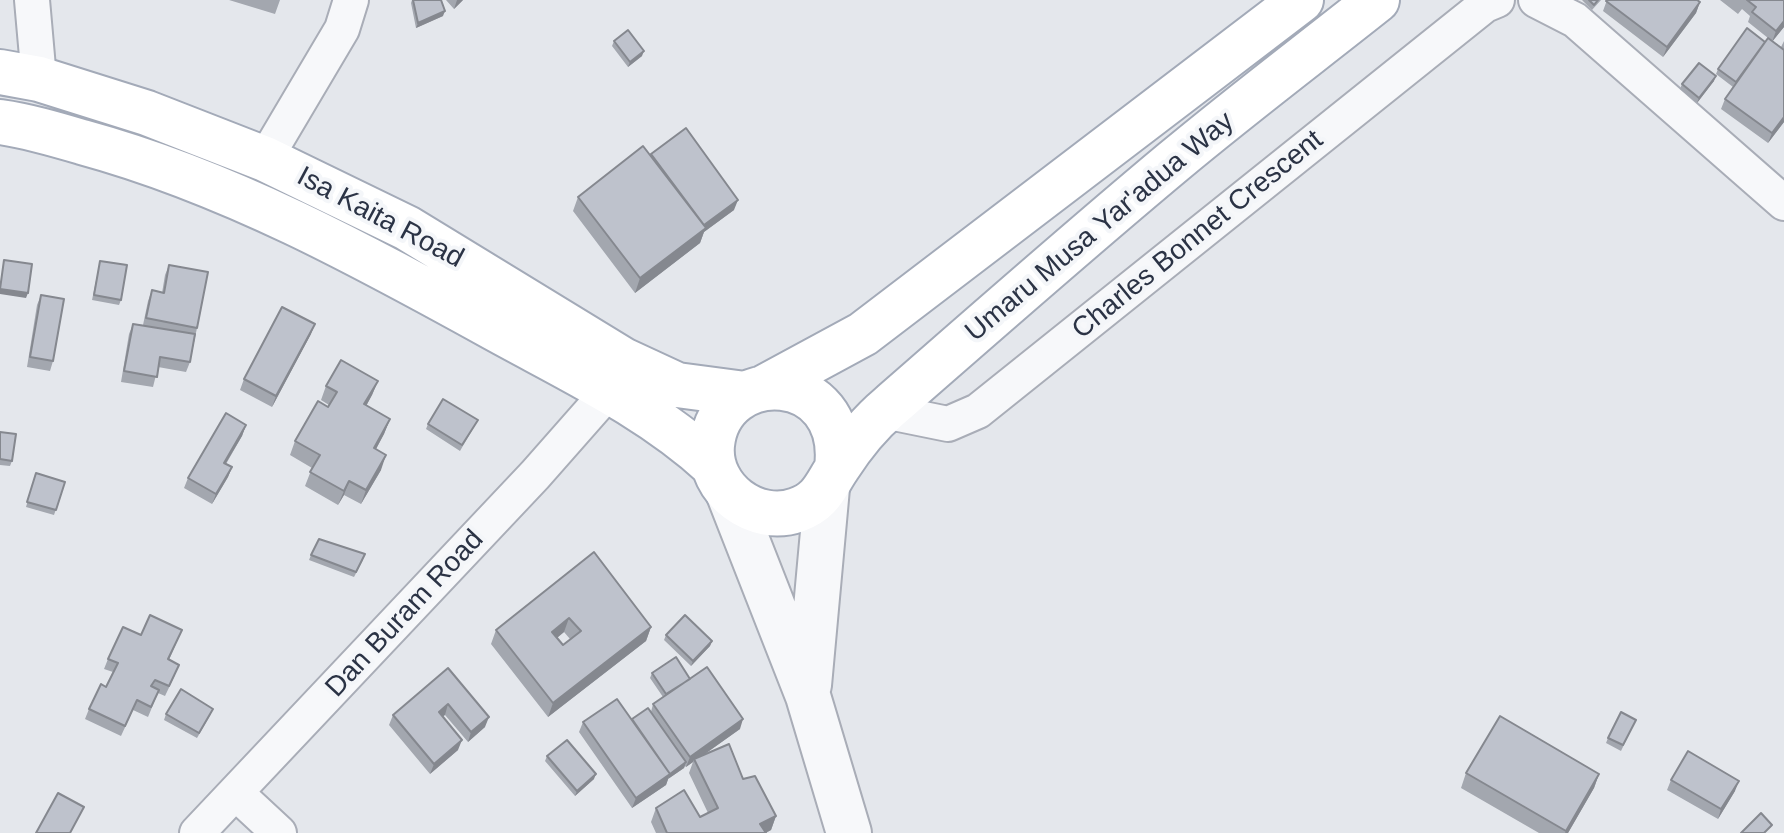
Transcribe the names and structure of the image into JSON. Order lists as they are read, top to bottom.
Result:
{
  "streets": {
    "main road": ["Isa Kaita Road", "Umaru Musa Yar'adua Way"],
    "street": ["Charles Bonnet Crescent", "Dan Buram Road"]
  },
  "crossings": [
    ["Isa Kaita Road", "Umaru Musa Yar'adua Way"],
    ["Isa Kaita Road", "Dan Buram Road"],
    ["Umaru Musa Yar'adua Way", "Charles Bonnet Crescent"]
  ]
}
